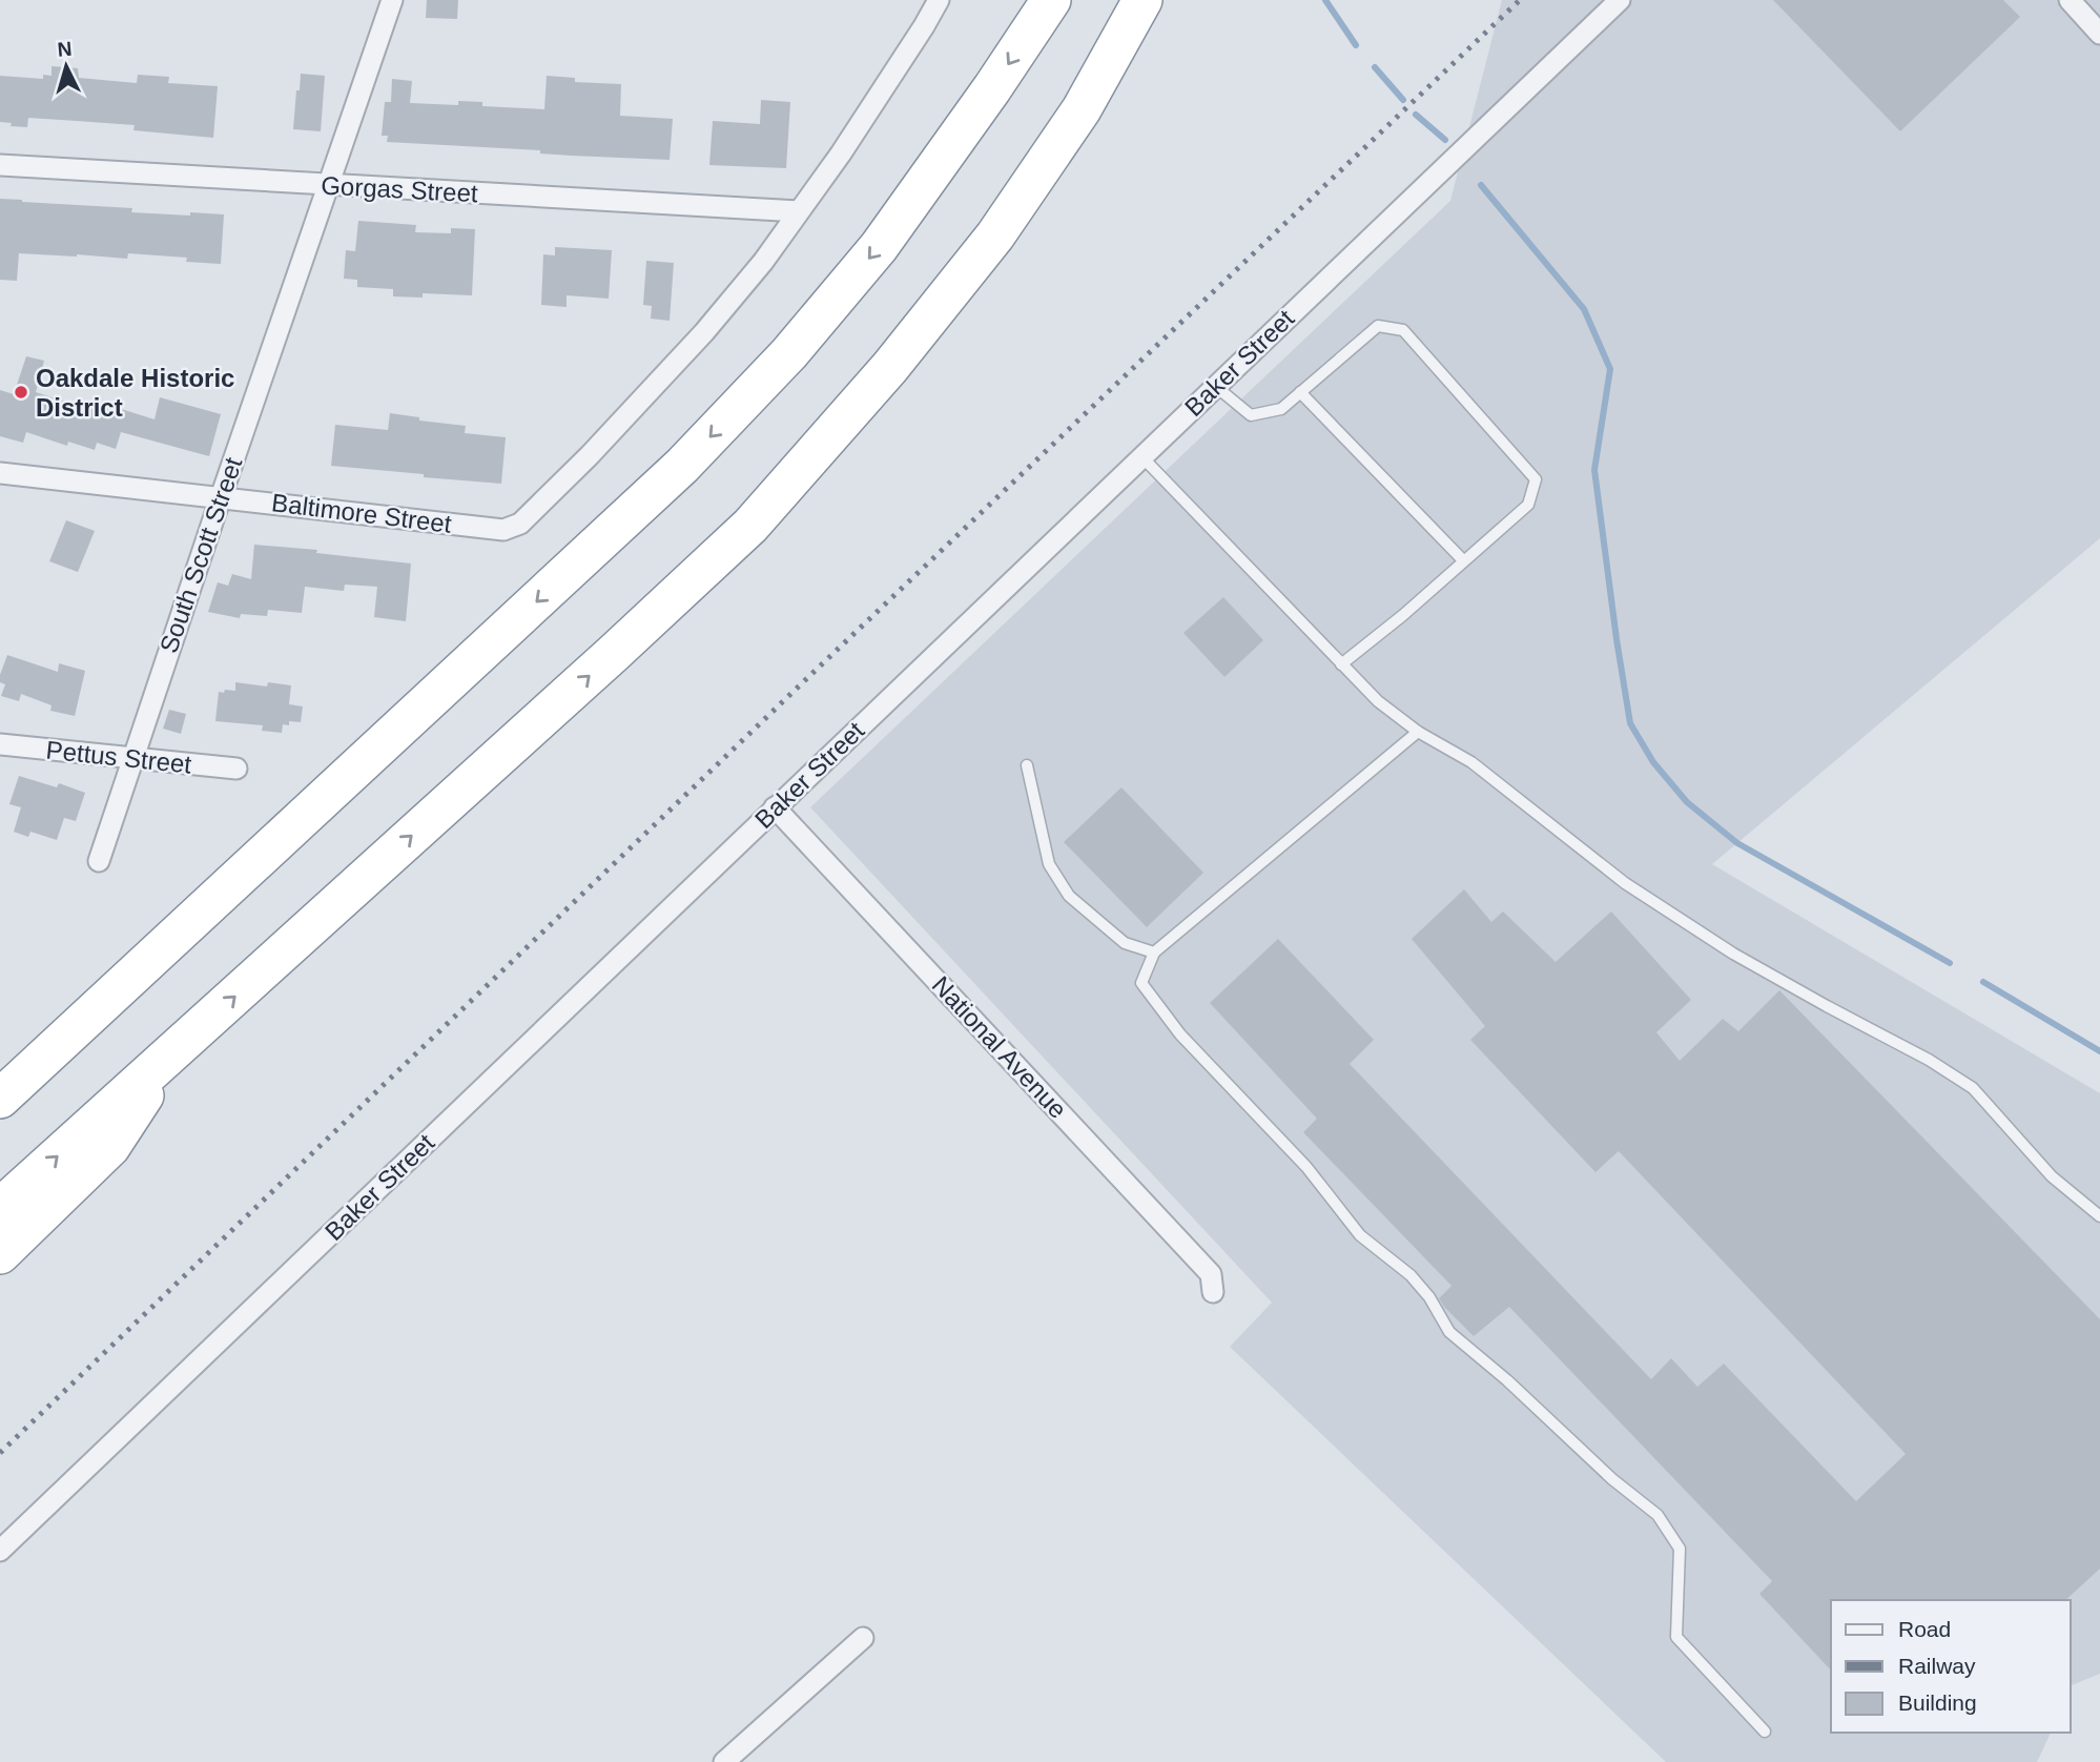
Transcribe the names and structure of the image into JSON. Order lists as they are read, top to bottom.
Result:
{
  "streets": {
    "street": [
      "Gorgas Street",
      "Baker Street",
      "Baltimore Street",
      "South Scott Street",
      "Pettus Street",
      "National Avenue"
    ]
  },
  "crossings": [
    ["Gorgas Street", "Baltimore Street"],
    ["Gorgas Street", "South Scott Street"],
    ["Baker Street", "National Avenue"],
    ["Baltimore Street", "South Scott Street"],
    ["South Scott Street", "Pettus Street"]
  ],
  "places": ["Oakdale Historic District"],
  "legend": ["Road", "Railway", "Building"],
  "north": "top"
}
